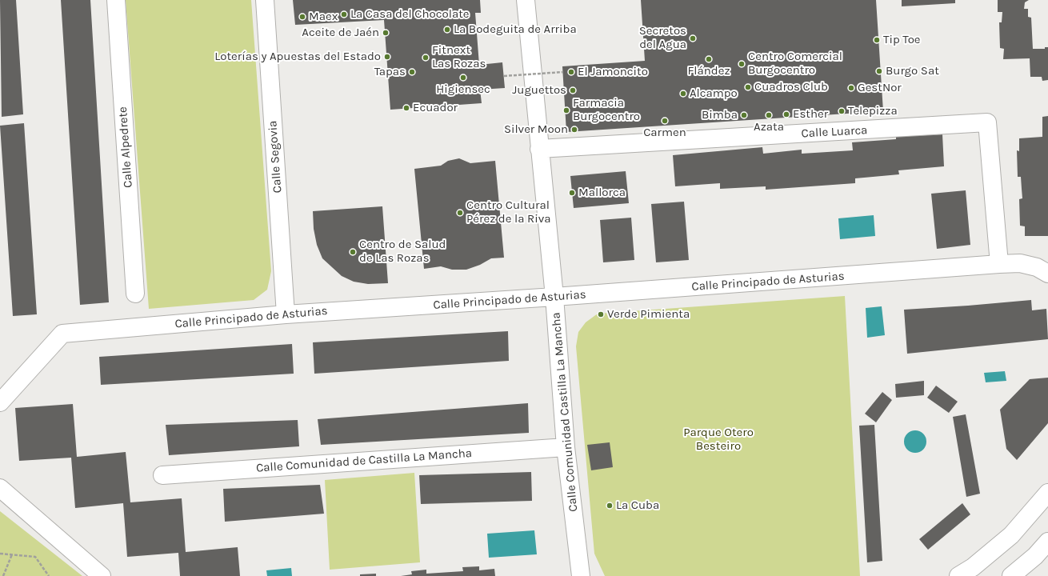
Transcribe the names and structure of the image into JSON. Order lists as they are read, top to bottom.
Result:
{
  "streets": {
    "street": [
      "Calle Luarca",
      "Calle Alpedrete",
      "Calle Segovia",
      "Calle Principado de Asturias",
      "Calle Comunidad Castilla La Mancha",
      "Calle Comunidad de Castilla La Mancha"
    ]
  },
  "crossings": [
    ["Calle Luarca", "Calle Principado de Asturias"],
    ["Calle Luarca", "Calle Comunidad Castilla La Mancha"],
    ["Calle Segovia", "Calle Principado de Asturias"],
    ["Calle Principado de Asturias", "Calle Comunidad Castilla La Mancha"],
    ["Calle Comunidad Castilla La Mancha", "Calle Comunidad de Castilla La Mancha"]
  ],
  "parks": ["Parque Otero Besteiro"],
  "places": [
    "La Casa del Chocolate",
    "Maex",
    "La Bodeguita de Arriba",
    "Aceite de Jaén",
    "Secretos del Agua",
    "Tip Toe",
    "Loterías y Apuestas del Estado",
    "Fitnext Las Rozas",
    "Flández",
    "Centro Comercial Burgocentro",
    "Burgo Sat",
    "Tapas",
    "El Jamoncito",
    "Higiensec",
    "Cuadros Club",
    "GestNor",
    "Juguettos",
    "Alcampo",
    "Ecuador",
    "Farmacia Burgocentro",
    "Telepizza",
    "Esther",
    "Bimba",
    "Azata",
    "Carmen",
    "Silver Moon",
    "Mallorca",
    "Centro Cultural Pérez de la Riva",
    "Centro de Salud de Las Rozas",
    "Verde Pimienta",
    "La Cuba"
  ]
}
